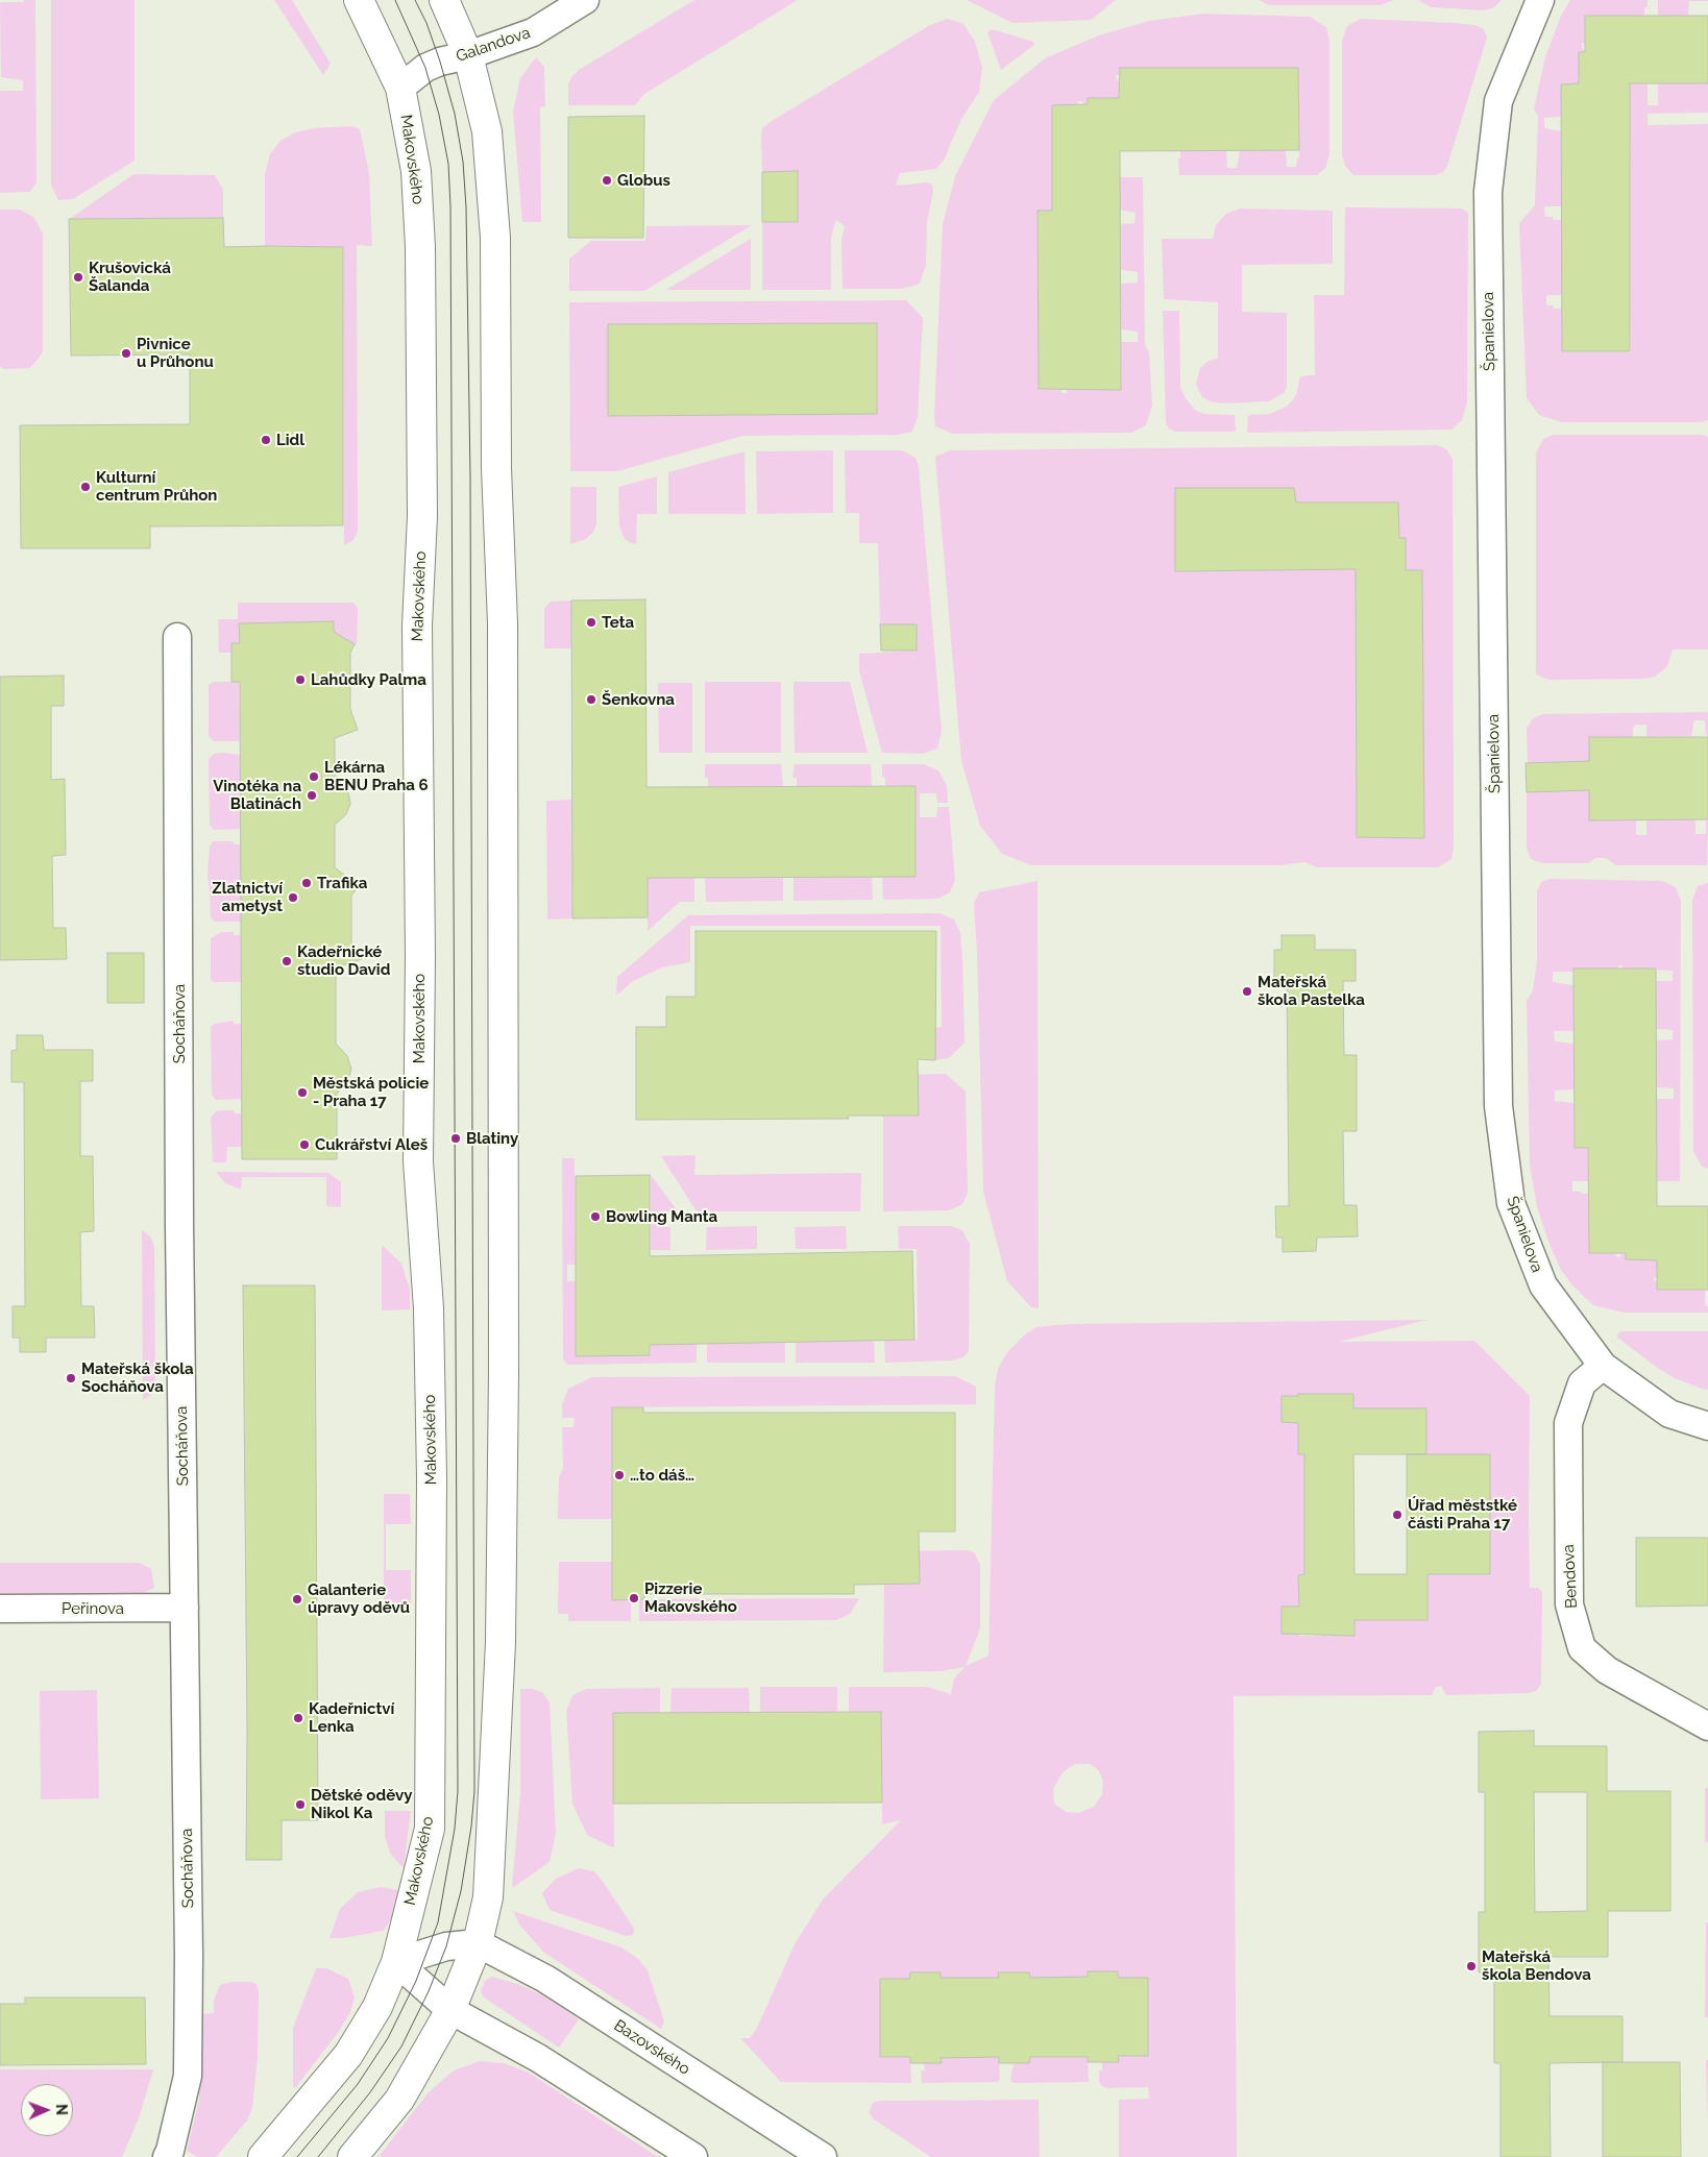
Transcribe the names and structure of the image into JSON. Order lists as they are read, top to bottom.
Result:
{
  "streets": {
    "street": [
      "Galandova",
      "Makovského",
      "Španielova",
      "Socháňova",
      "Bendova",
      "Peřinova",
      "Bazovského"
    ]
  },
  "crossings": [
    ["Galandova", "Makovského"],
    ["Španielova", "Bendova"],
    ["Socháňova", "Peřinova"]
  ],
  "places": [
    "Globus",
    "Krušovická Šalanda",
    "Pivnice u Průhonu",
    "Lidl",
    "Kulturní centrum Průhon",
    "Teta",
    "Lahůdky Palma",
    "Šenkovna",
    "Lékárna BENU Praha 6",
    "Vinotéka na Blatinách",
    "Trafika",
    "Zlatnictví ametyst",
    "Kadeřnické studio David",
    "Mateřská škola Pastelka",
    "Městská policie - Praha 17",
    "Blatiny",
    "Cukrářství Aleš",
    "Bowling Manta",
    "Mateřská škola Socháňova",
    "…to dáš…",
    "Úřad měststké části Praha 17",
    "Pizzerie Makovského",
    "Galanterie úpravy oděvů",
    "Kadeřnictví Lenka",
    "Dětské oděvy Nikol Ka",
    "Mateřská škola Bendova"
  ],
  "north": "right"
}
